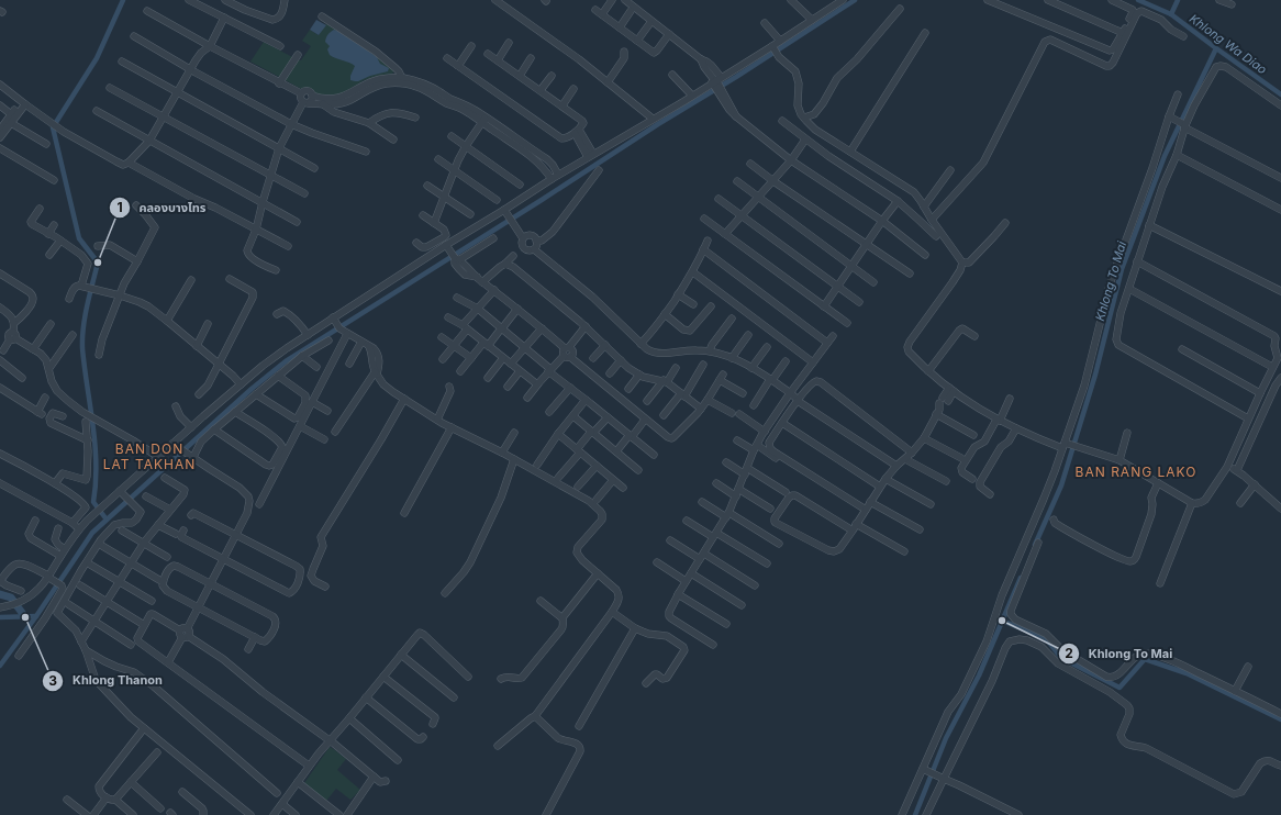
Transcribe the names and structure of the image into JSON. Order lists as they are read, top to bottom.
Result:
{
  "districts": ["BAN DON LAT TAKHAN", "BAN RANG LAKO"],
  "water": ["Khlong Wa Diao", "Khlong To Mai"],
  "places": ["คลองบางไทร", "Khlong Thanon", "Khlong To Mai"]
}
